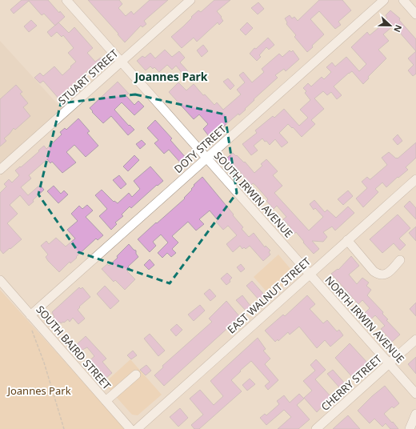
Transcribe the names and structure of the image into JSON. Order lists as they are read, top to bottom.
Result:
{
  "streets": {
    "street": [
      "STUART STREET",
      "DOTY STREET",
      "SOUTH IRWIN AVENUE",
      "EAST WALNUT STREET",
      "NORTH IRWIN AVENUE",
      "SOUTH BAIRD STREET",
      "CHERRY STREET"
    ]
  },
  "crossings": [
    ["STUART STREET", "SOUTH IRWIN AVENUE"],
    ["DOTY STREET", "SOUTH IRWIN AVENUE"],
    ["DOTY STREET", "SOUTH BAIRD STREET"],
    ["SOUTH IRWIN AVENUE", "EAST WALNUT STREET"],
    ["SOUTH IRWIN AVENUE", "NORTH IRWIN AVENUE"],
    ["EAST WALNUT STREET", "NORTH IRWIN AVENUE"],
    ["NORTH IRWIN AVENUE", "CHERRY STREET"]
  ],
  "districts": ["Joannes Park"],
  "parks": ["Joannes Park"],
  "north": "right"
}
